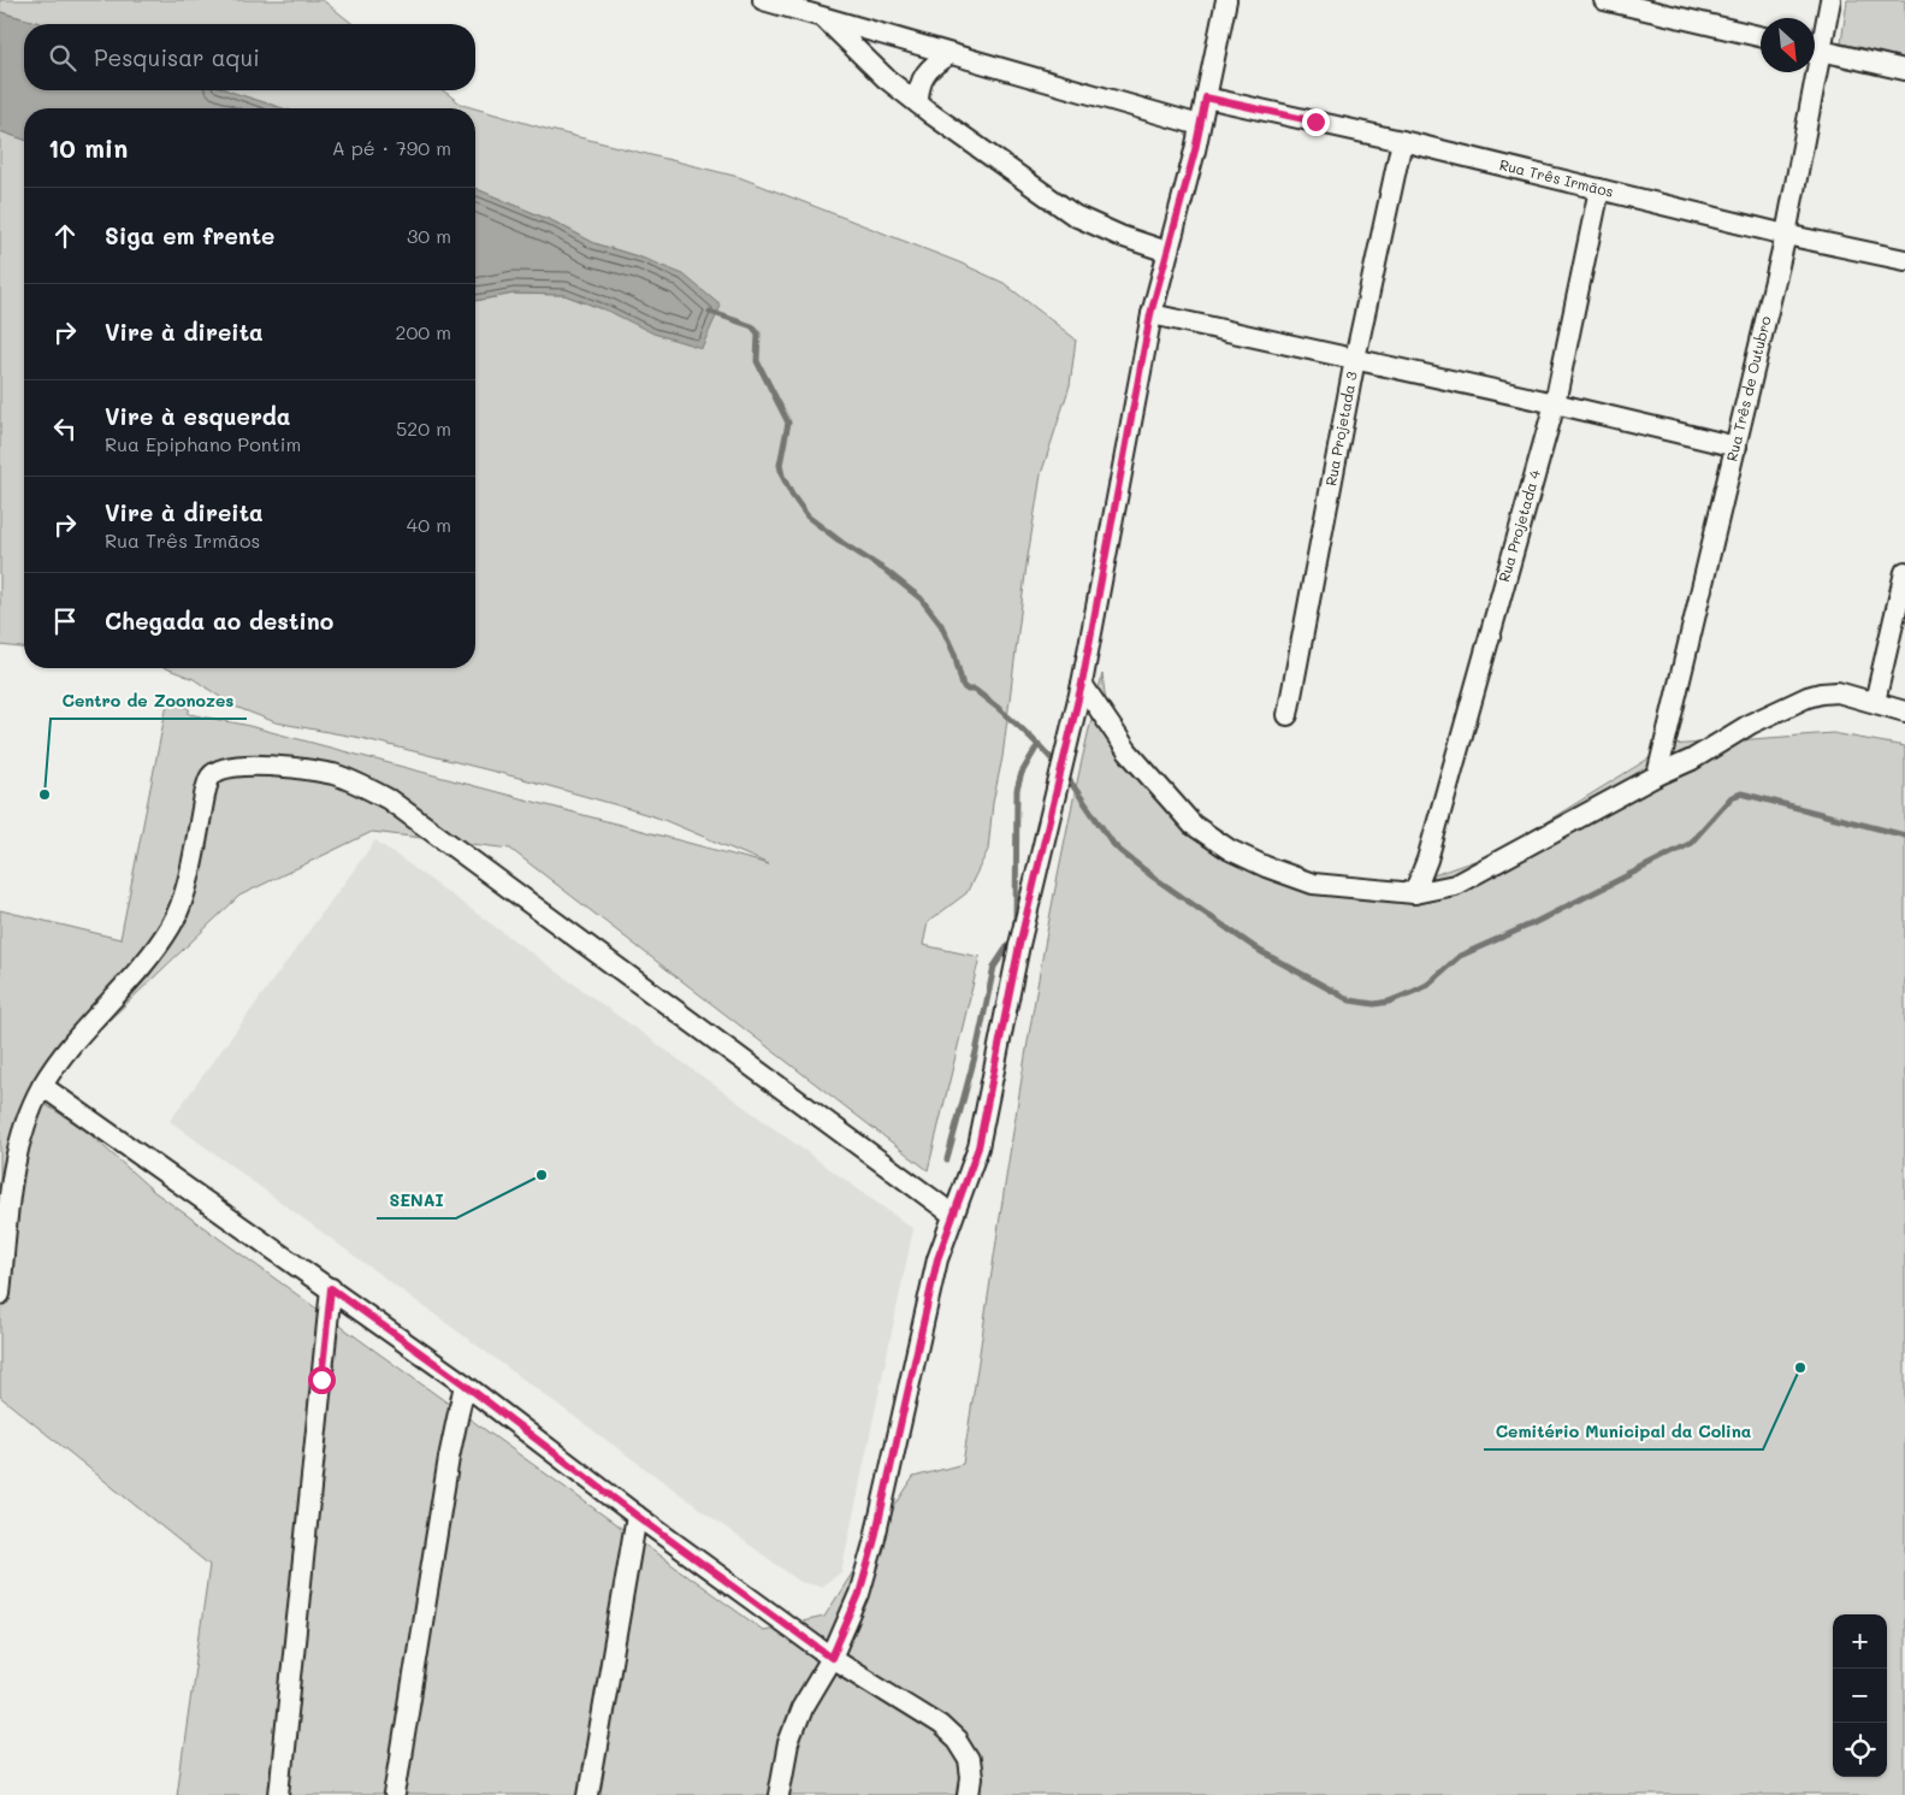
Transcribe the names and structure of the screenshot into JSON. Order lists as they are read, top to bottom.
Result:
{
  "streets": {
    "street": [
      "Rua Três Irmãos",
      "Rua Três de Outubro",
      "Rua Projetada 3",
      "Rua Projetada 4"
    ]
  },
  "crossings": [
    ["Rua Três Irmãos", "Rua Três de Outubro"],
    ["Rua Três Irmãos", "Rua Projetada 3"],
    ["Rua Três Irmãos", "Rua Projetada 4"]
  ],
  "places": ["Centro de Zoonozes", "SENAI", "Cemitério Municipal da Colina"],
  "north": "bottom right",
  "page": {
    "search": "Pesquisar aqui",
    "heading": ["10 min", "A pé · 790 m"],
    "list": [
      ["Siga em frente", "30 m"],
      ["Vire à direita", "200 m"],
      ["Vire à esquerda", "Rua Epiphano Pontim", "520 m"],
      ["Vire à direita", "Rua Três Irmãos", "40 m"],
      "Chegada ao destino"
    ],
    "map_buttons": ["+", "−"]
  }
}
